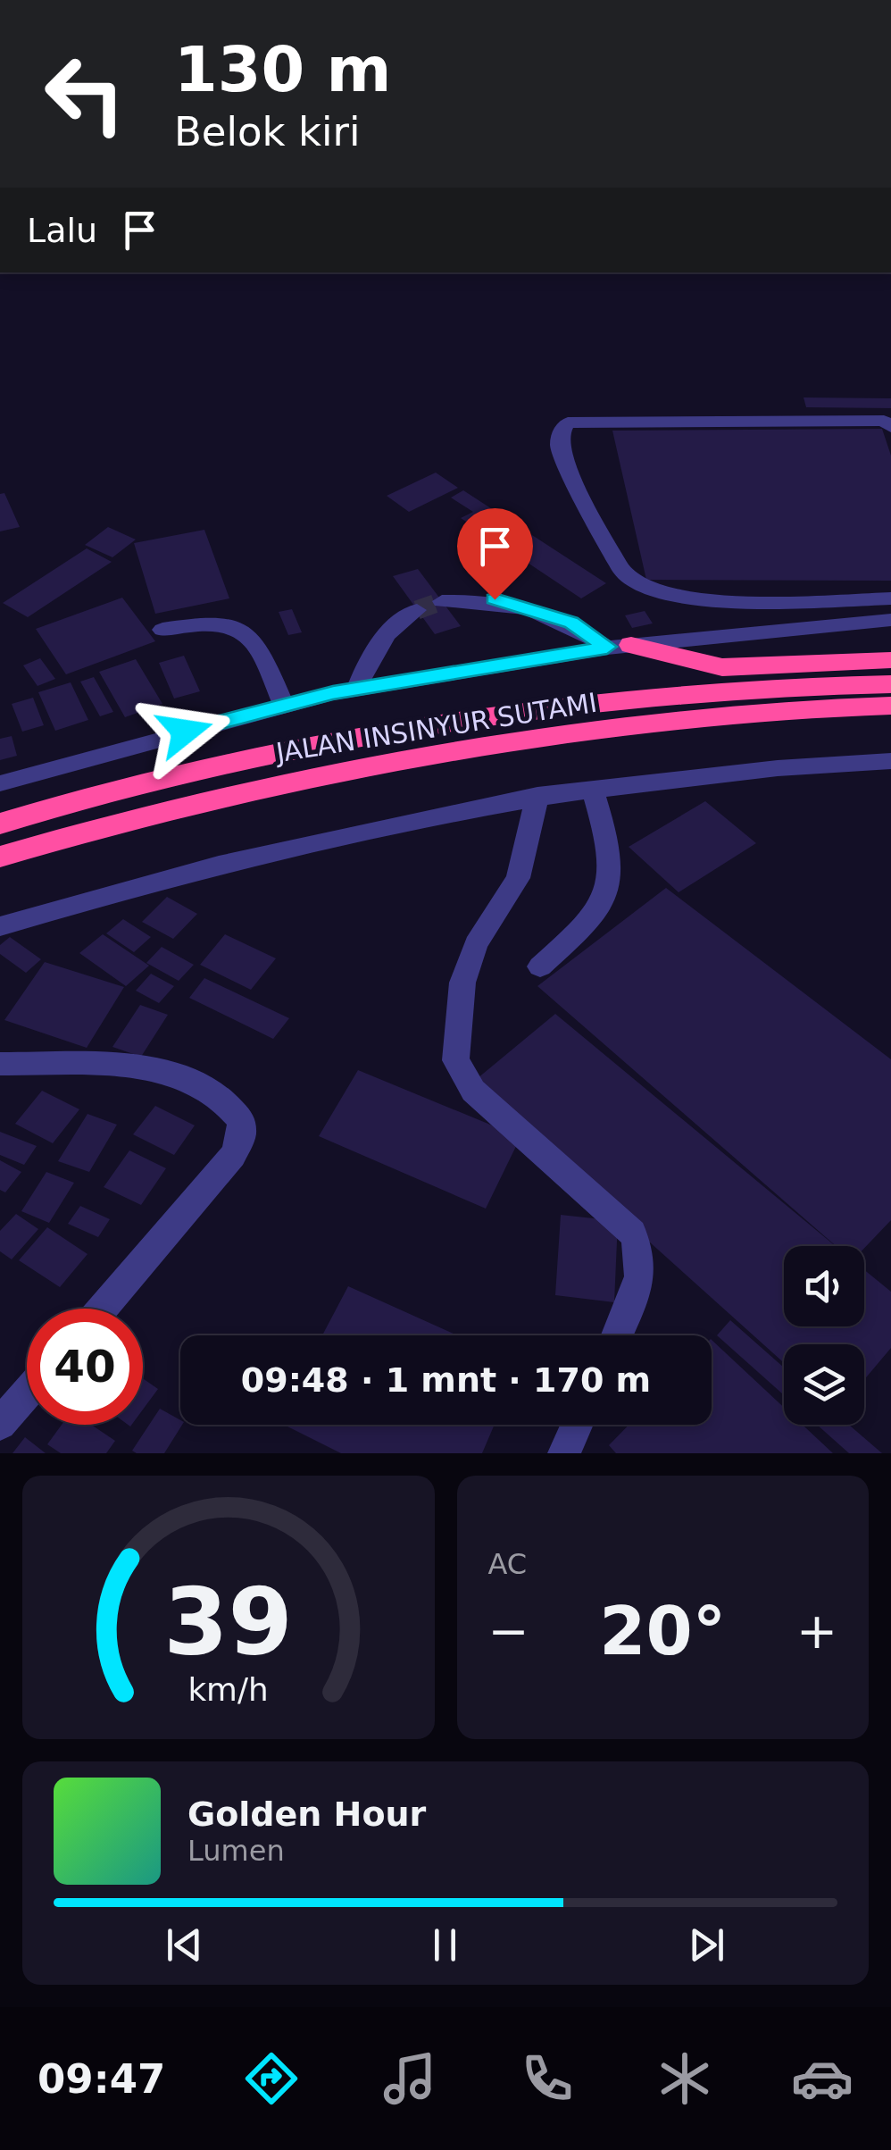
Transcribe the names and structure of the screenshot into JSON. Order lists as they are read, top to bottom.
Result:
{
  "streets": {
    "highway": ["JALAN INSINYUR SUTAMI"]
  },
  "page": {
    "turn": ["130 m", "Belok kiri"],
    "then": "Lalu",
    "limit": "40",
    "trip": "09:48 · 1 mnt · 170 m",
    "tile": "AC",
    "heat": ["−", "20°", "+"],
    "song": ["Golden Hour", "Lumen"],
    "tabs": "09:47",
    "gauge": ["39", "km/h"]
  }
}
